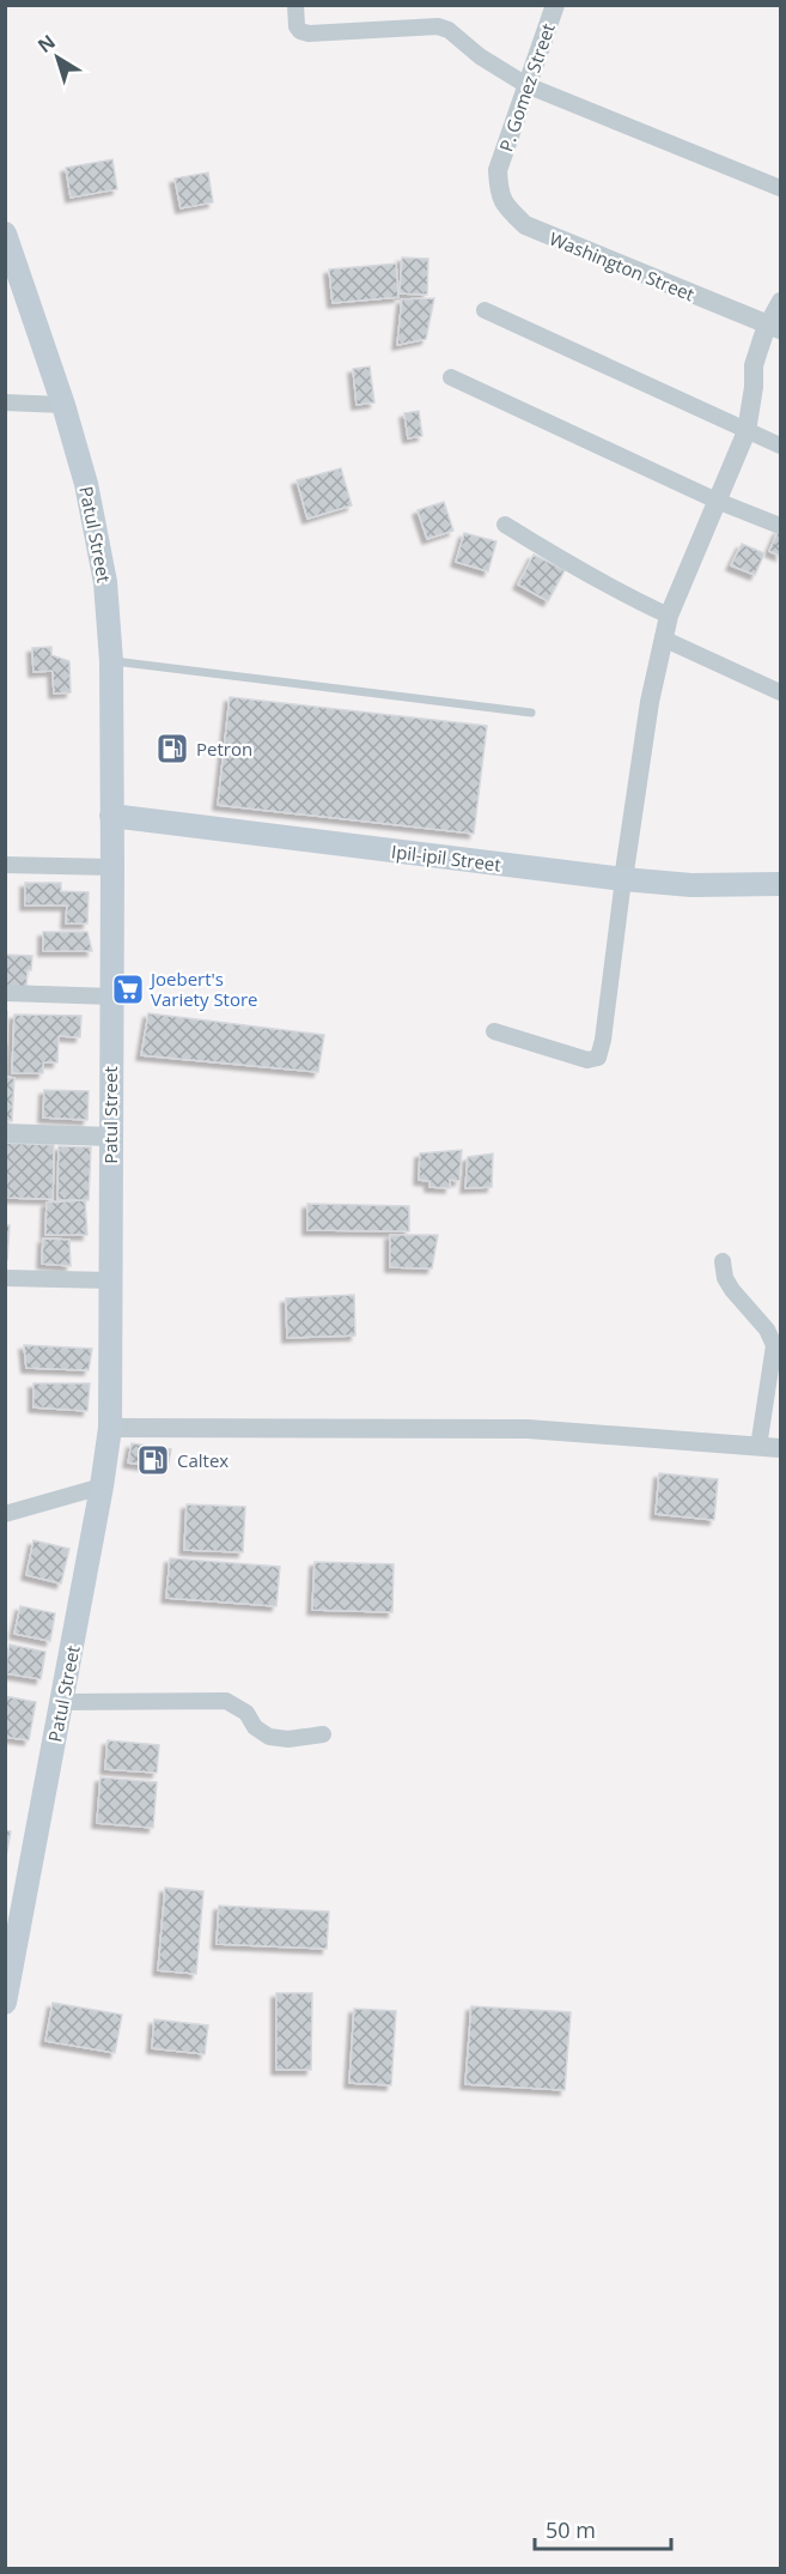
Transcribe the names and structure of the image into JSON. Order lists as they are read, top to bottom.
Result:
{
  "streets": {
    "main road": ["Patul Street", "Ipil-ipil Street"],
    "street": ["P. Gomez Street", "Washington Street"]
  },
  "crossings": [
    ["P. Gomez Street", "Washington Street"],
    ["Patul Street", "Ipil-ipil Street"]
  ],
  "places": {
    "fuel station": ["Petron", "Caltex"],
    "supermarket": ["Joebert's Variety Store"]
  },
  "scale_bar": "50 m",
  "north": "top left"
}
